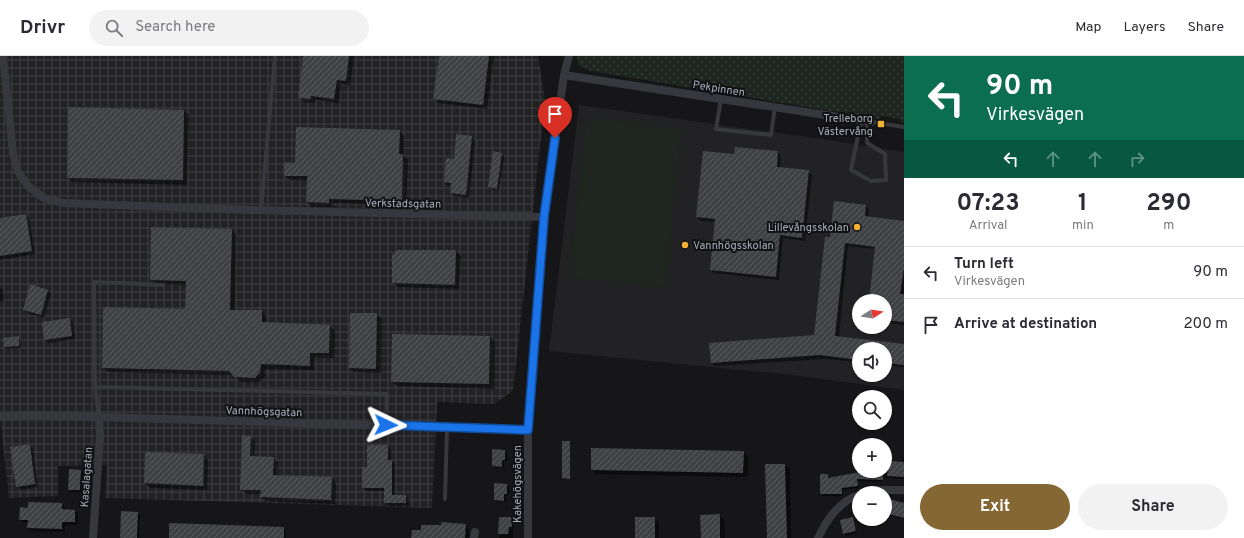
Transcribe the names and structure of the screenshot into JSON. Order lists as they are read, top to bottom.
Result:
{
  "streets": {
    "street": [
      "Pekpinnen",
      "Verkstadsgatan",
      "Vannhögsgatan",
      "Kasalagatan",
      "Kakehögsvägen"
    ]
  },
  "crossings": [
    ["Pekpinnen", "Kakehögsvägen"],
    ["Verkstadsgatan", "Kakehögsvägen"],
    ["Vannhögsgatan", "Kasalagatan"],
    ["Vannhögsgatan", "Kakehögsvägen"]
  ],
  "places": {
    "transit": ["Trelleborg Västervång"],
    "other": ["Lillevångsskolan", "Vannhögsskolan"]
  },
  "north": "right",
  "page": {
    "header": "Drivr",
    "search": "Search here",
    "nav": ["Map", "Layers", "Share"],
    "turn": ["90 m", "Virkesvägen"],
    "eta": [
      "07:23",
      "Arrival",
      "1",
      "min",
      "290",
      "m"
    ],
    "list": [
      {
        "name": "Turn left",
        "note": "Virkesvägen",
        "value": "90 m"
      },
      {
        "name": "Arrive at destination",
        "value": "200 m"
      }
    ],
    "map_buttons": ["+", "−"],
    "buttons": ["Exit", "Share"]
  }
}
